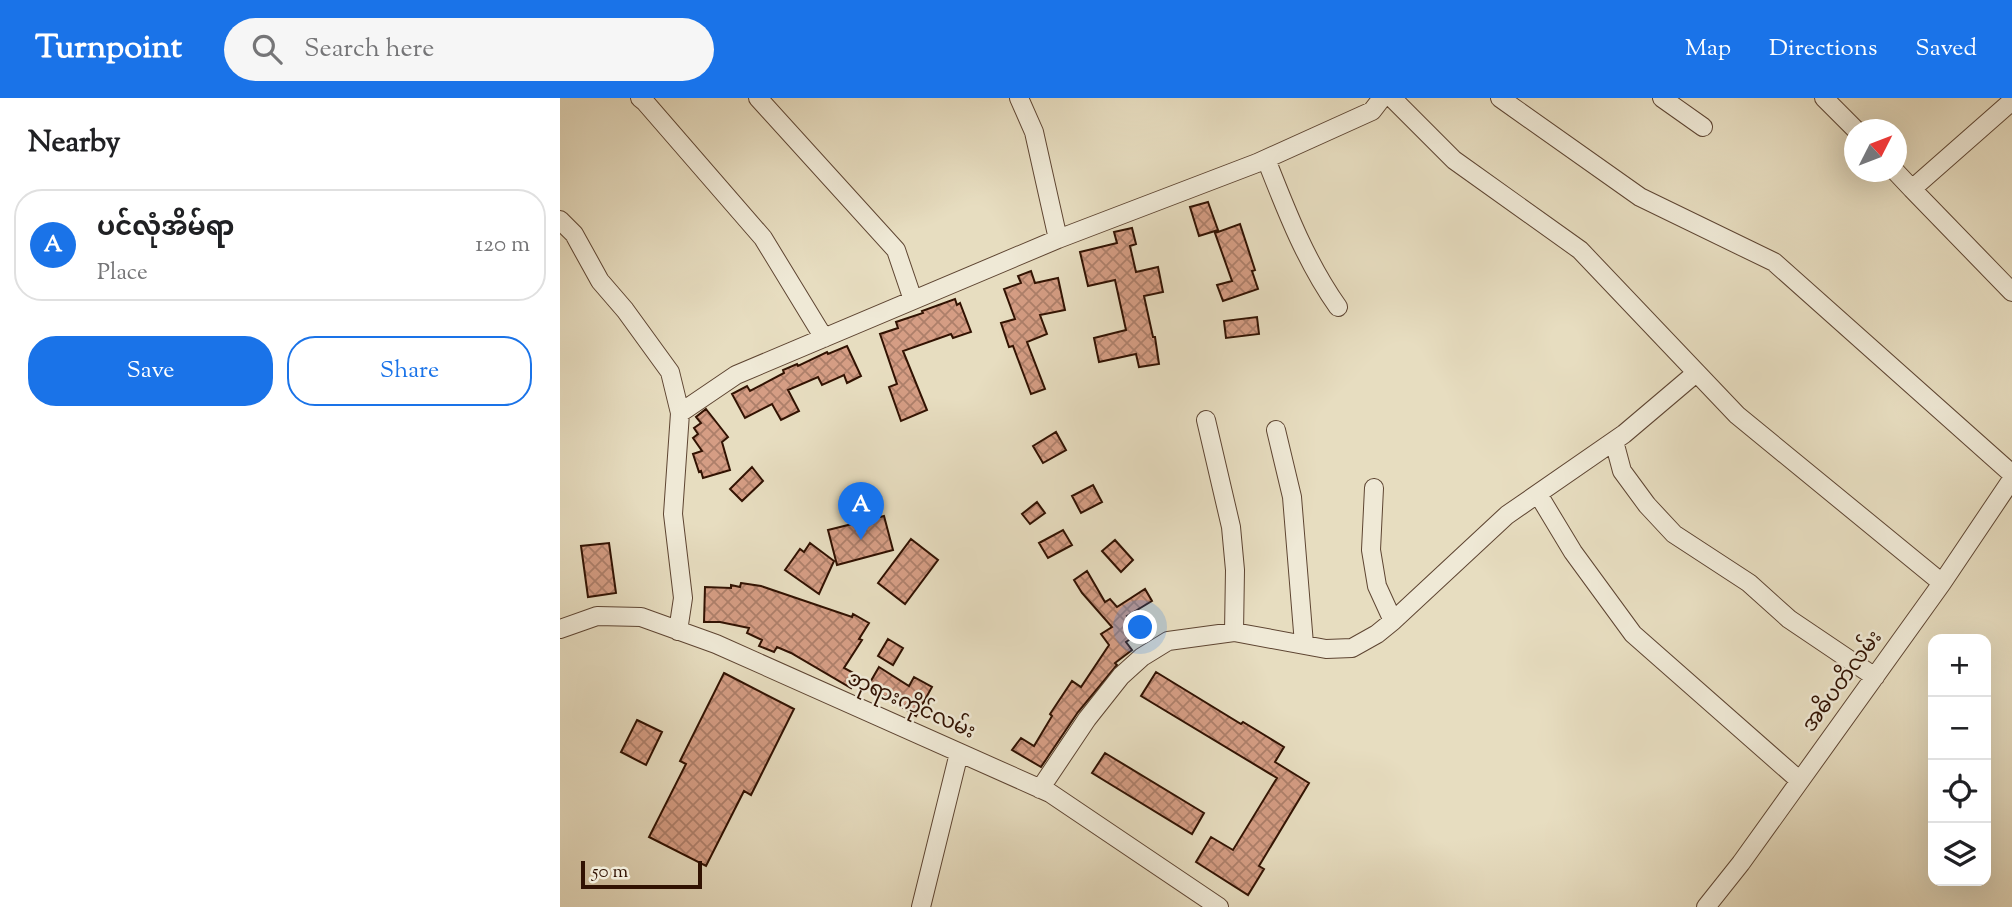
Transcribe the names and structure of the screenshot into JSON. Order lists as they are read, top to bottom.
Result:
{
  "streets": {
    "street": ["အဓိပတိလမ်း", "ဘုရားကိုင်လမ်း"]
  },
  "scale_bar": "50 m",
  "north": "top right",
  "page": {
    "header": "Turnpoint",
    "search": "Search here",
    "nav": ["Map", "Directions", "Saved"],
    "heading": "Nearby",
    "list": [
      {
        "mark": "A",
        "name": "ပင်လုံအိမ်ရာ",
        "note": "Place",
        "value": "120 m"
      }
    ],
    "buttons": ["Save", "Share"],
    "pins": "A",
    "map_buttons": ["+", "−"],
    "scale": "50 m"
  }
}
